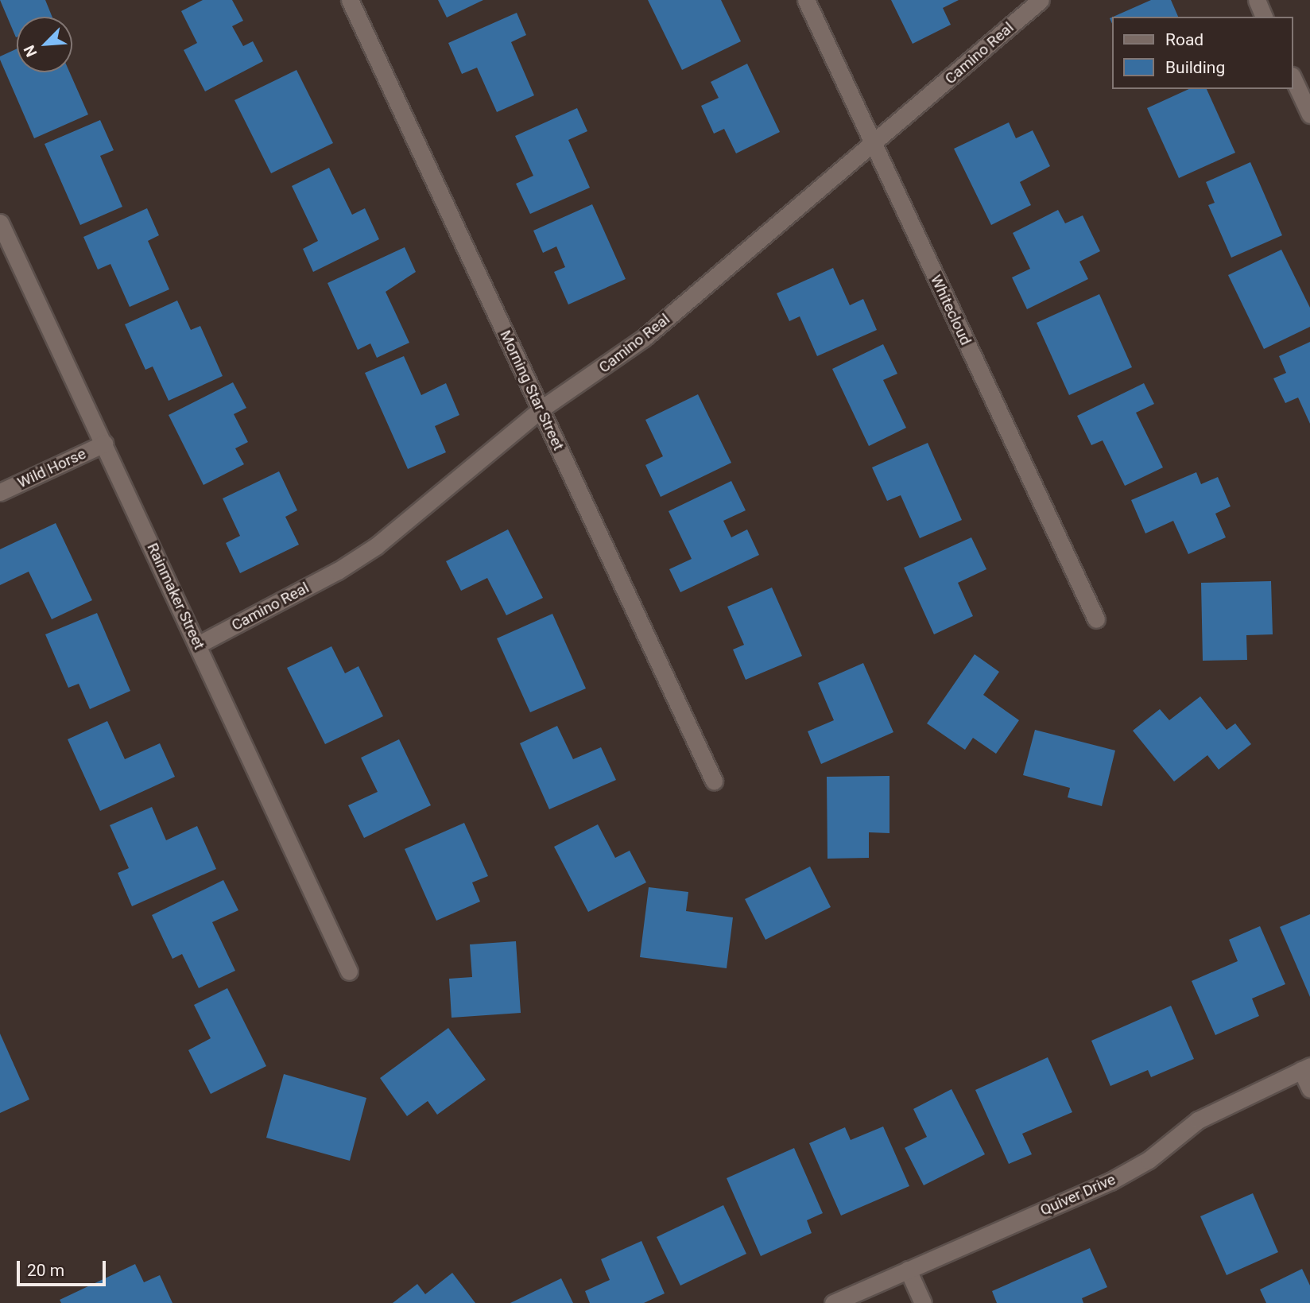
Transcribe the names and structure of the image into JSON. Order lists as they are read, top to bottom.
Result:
{
  "streets": {
    "street": [
      "Camino Real",
      "Whitecloud",
      "Morning Star Street",
      "Wild Horse",
      "Rainmaker Street",
      "Quiver Drive"
    ]
  },
  "crossings": [
    ["Camino Real", "Whitecloud"],
    ["Camino Real", "Morning Star Street"],
    ["Camino Real", "Rainmaker Street"],
    ["Wild Horse", "Rainmaker Street"]
  ],
  "legend": ["Road", "Building"],
  "scale_bar": "20 m",
  "north": "bottom left"
}
